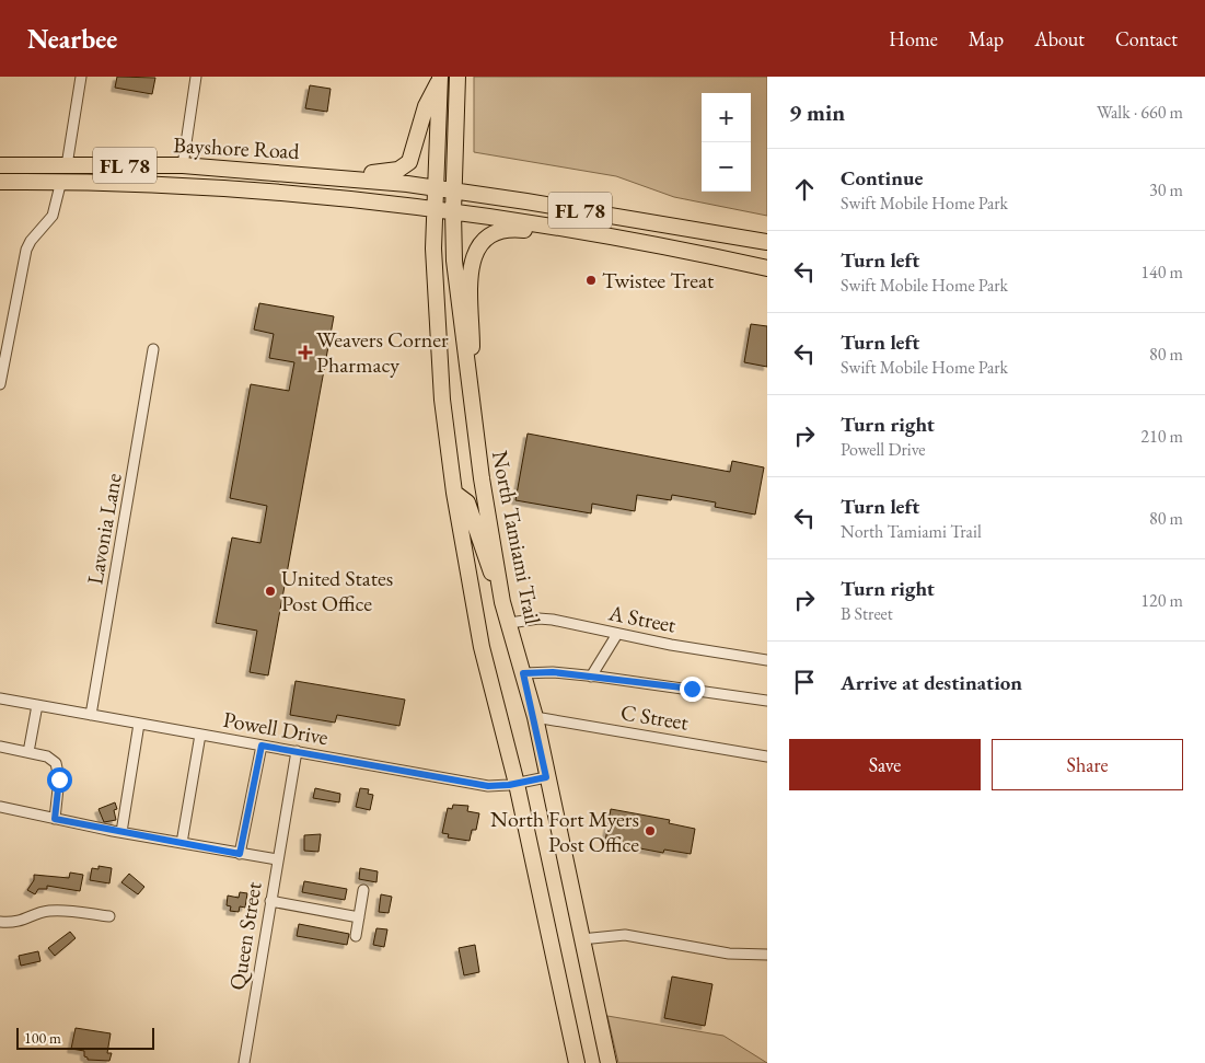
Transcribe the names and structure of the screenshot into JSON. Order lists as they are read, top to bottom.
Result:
{
  "streets": {
    "main road": ["Bayshore Road", "FL 78", "North Tamiami Trail"],
    "street": [
      "Lavonia Lane",
      "A Street",
      "C Street",
      "Powell Drive",
      "Queen Street"
    ]
  },
  "crossings": [
    ["Bayshore Road", "FL 78"],
    ["FL 78", "North Tamiami Trail"],
    ["Lavonia Lane", "Powell Drive"],
    ["North Tamiami Trail", "A Street"],
    ["North Tamiami Trail", "C Street"],
    ["North Tamiami Trail", "Powell Drive"],
    ["Powell Drive", "Queen Street"]
  ],
  "places": {
    "other": ["Twistee Treat", "United States Post Office", "North Fort Myers Post Office"],
    "health": ["Weavers Corner Pharmacy"]
  },
  "scale_bar": "100 m",
  "page": {
    "header": "Nearbee",
    "nav": [
      "Home",
      "Map",
      "About",
      "Contact"
    ],
    "heading": ["9 min", "Walk · 660 m"],
    "map_buttons": ["+", "−"],
    "list": [
      ["Continue", "Swift Mobile Home Park", "30 m"],
      ["Turn left", "Swift Mobile Home Park", "140 m"],
      ["Turn left", "Swift Mobile Home Park", "80 m"],
      ["Turn right", "Powell Drive", "210 m"],
      ["Turn left", "North Tamiami Trail", "80 m"],
      ["Turn right", "B Street", "120 m"],
      "Arrive at destination"
    ],
    "buttons": ["Save", "Share"],
    "scale": "100 m"
  }
}
